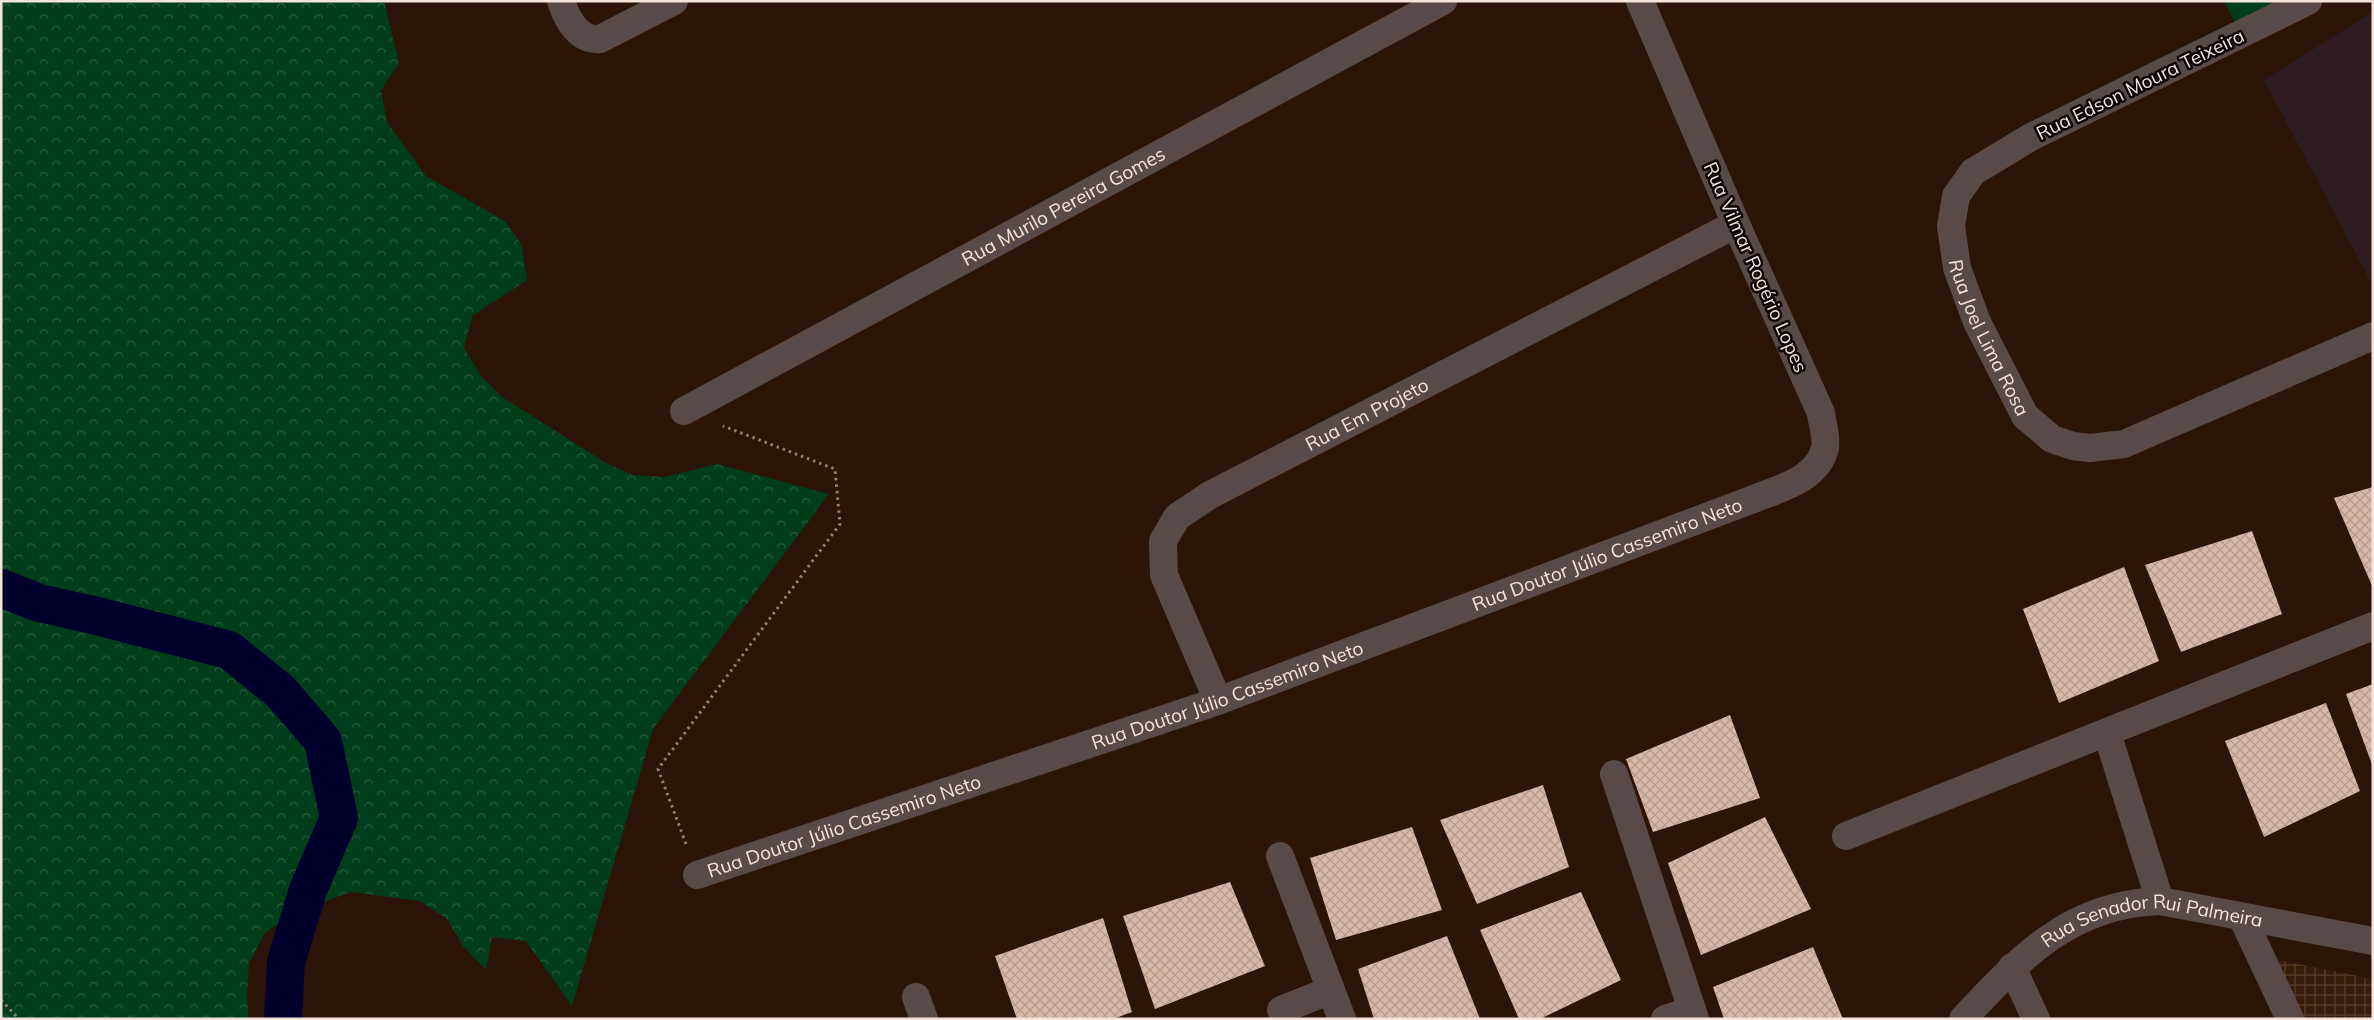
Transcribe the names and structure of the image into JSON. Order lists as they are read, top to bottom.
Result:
{
  "streets": {
    "street": [
      "Rua Edson Moura Teixeira",
      "Rua Murilo Pereira Gomes",
      "Rua Vilmar Rogério Lopes",
      "Rua Joel Lima Rosa",
      "Rua Em Projeto",
      "Rua Doutor Júlio Cassemiro Neto",
      "Rua Senador Rui Palmeira"
    ]
  },
  "crossings": [
    ["Rua Edson Moura Teixeira", "Rua Joel Lima Rosa"],
    ["Rua Vilmar Rogério Lopes", "Rua Em Projeto"],
    ["Rua Vilmar Rogério Lopes", "Rua Doutor Júlio Cassemiro Neto"],
    ["Rua Em Projeto", "Rua Doutor Júlio Cassemiro Neto"]
  ]
}
